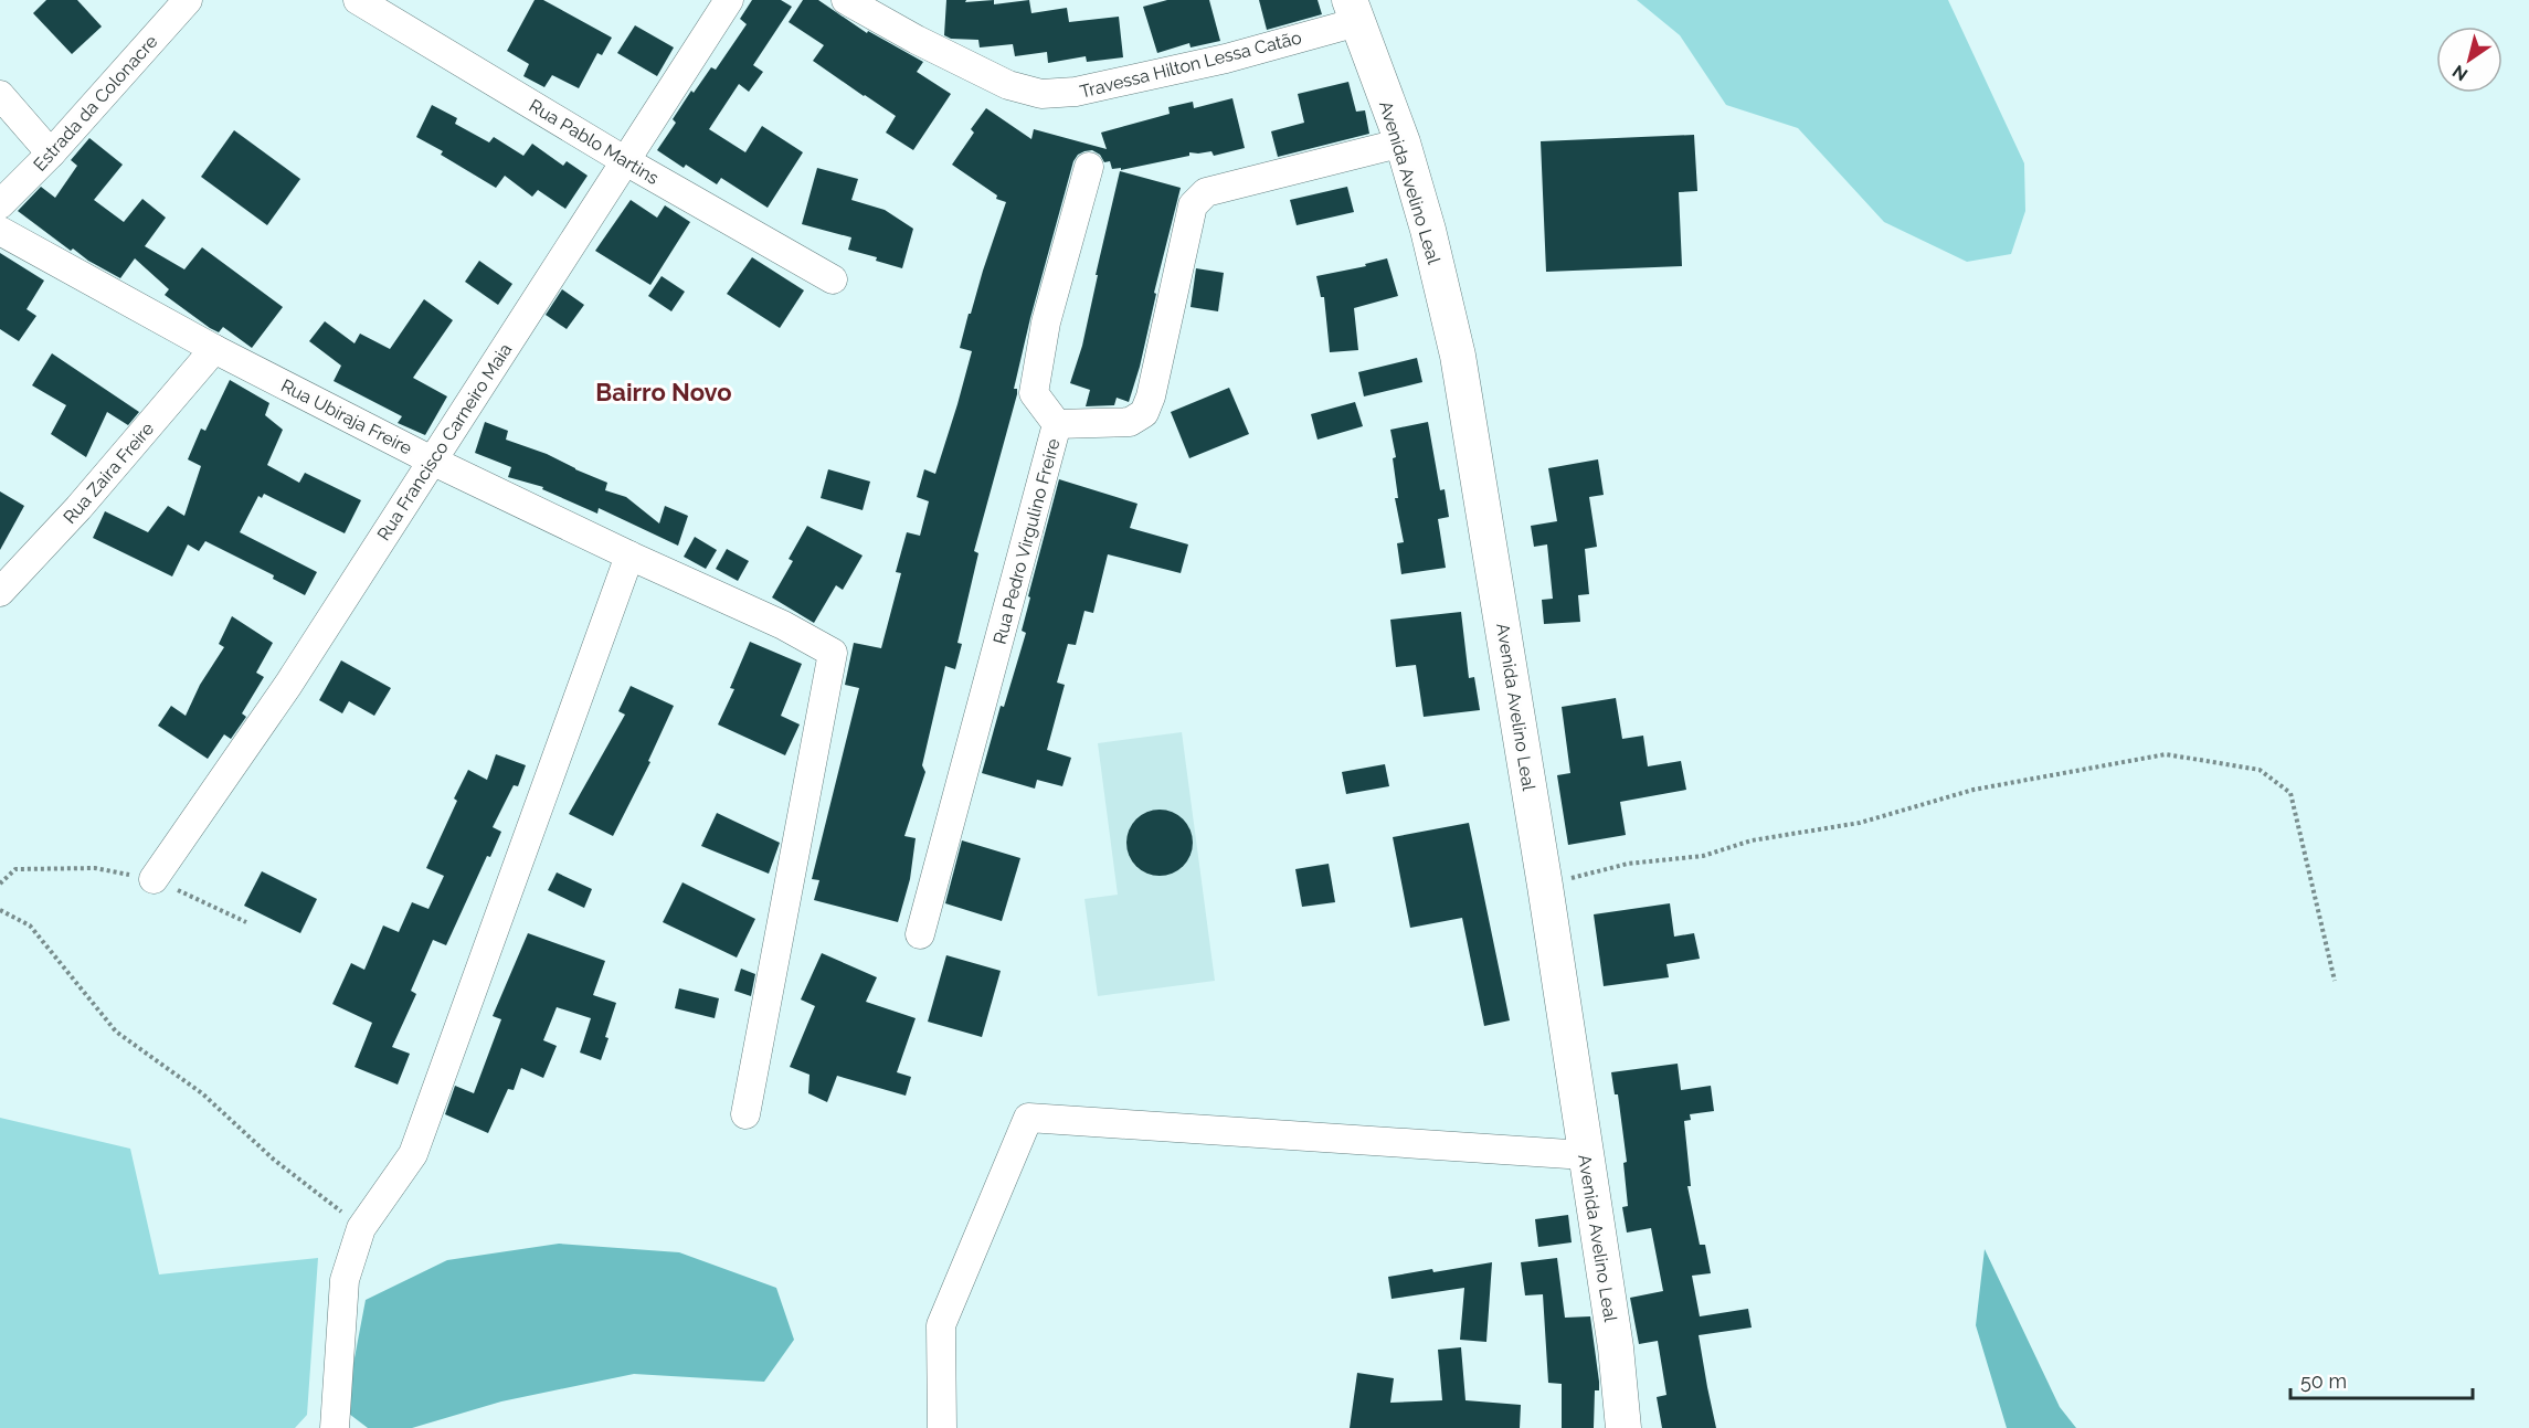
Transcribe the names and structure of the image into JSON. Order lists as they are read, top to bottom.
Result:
{
  "streets": {
    "main road": ["Avenida Avelino Leal"],
    "street": [
      "Travessa Hilton Lessa Catão",
      "Estrada da Colonacre",
      "Rua Pablo Martins",
      "Rua Ubiraja Freire",
      "Rua Francisco Carneiro Maia",
      "Rua Zaira Freire",
      "Rua Pedro Virgulino Freire"
    ]
  },
  "crossings": [
    ["Travessa Hilton Lessa Catão", "Avenida Avelino Leal"],
    ["Rua Pablo Martins", "Rua Francisco Carneiro Maia"],
    ["Avenida Avelino Leal", "Rua Pedro Virgulino Freire"],
    ["Rua Ubiraja Freire", "Rua Francisco Carneiro Maia"],
    ["Rua Ubiraja Freire", "Rua Zaira Freire"]
  ],
  "districts": ["Bairro Novo"],
  "scale_bar": "50 m",
  "north": "bottom left"
}
